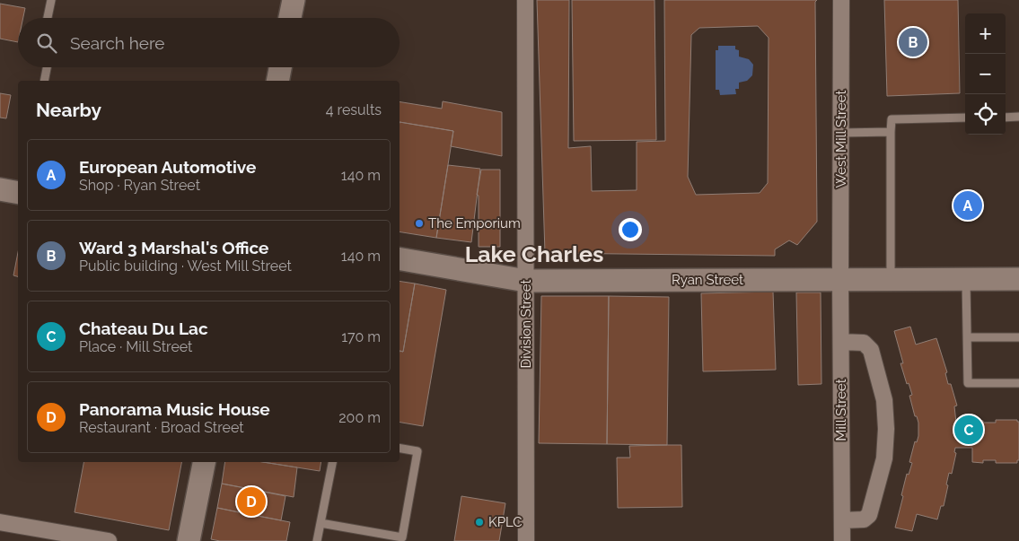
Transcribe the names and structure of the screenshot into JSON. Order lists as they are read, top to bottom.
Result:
{
  "streets": {
    "main road": ["Ryan Street"],
    "street": ["West Mill Street", "Division Street", "Mill Street"]
  },
  "crossings": [
    ["West Mill Street", "Ryan Street"],
    ["West Mill Street", "Mill Street"],
    ["Ryan Street", "Division Street"],
    ["Ryan Street", "Mill Street"]
  ],
  "districts": ["Lake Charles"],
  "places": ["The Emporium", "KPLC"],
  "page": {
    "map_buttons": ["+", "−"],
    "search": "Search here",
    "pins": [
      "B",
      "A",
      "C",
      "D"
    ],
    "heading": ["Nearby", "4 results"],
    "list": [
      {
        "mark": "A",
        "name": "European Automotive",
        "note": "Shop · Ryan Street",
        "value": "140 m"
      },
      {
        "mark": "B",
        "name": "Ward 3 Marshal's Office",
        "note": "Public building · West Mill Street",
        "value": "140 m"
      },
      {
        "mark": "C",
        "name": "Chateau Du Lac",
        "note": "Place · Mill Street",
        "value": "170 m"
      },
      {
        "mark": "D",
        "name": "Panorama Music House",
        "note": "Restaurant · Broad Street",
        "value": "200 m"
      }
    ]
  }
}
